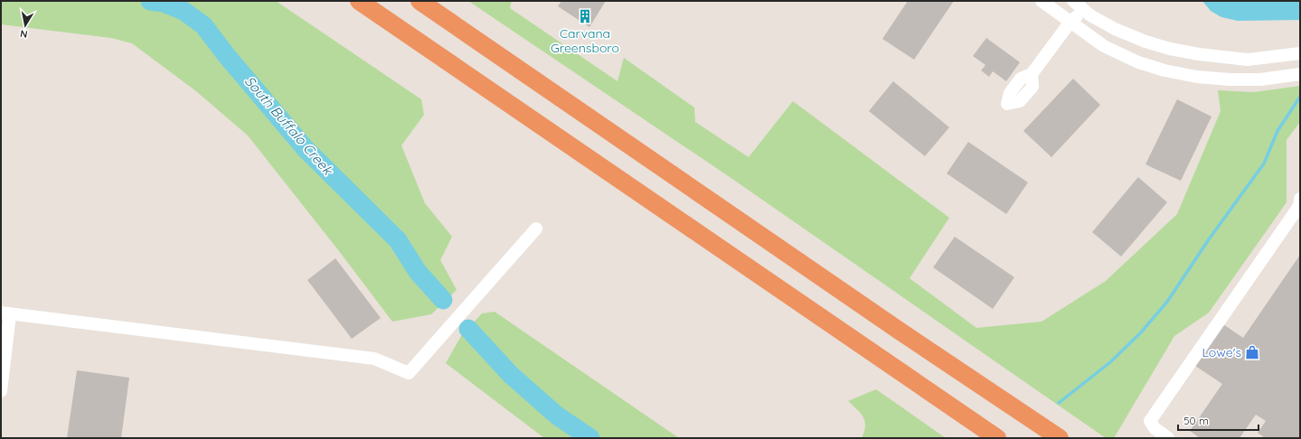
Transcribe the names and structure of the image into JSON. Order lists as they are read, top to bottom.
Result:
{
  "water": ["South Buffalo Creek"],
  "places": {
    "building": ["Carvana Greensboro"],
    "shop": ["Lowe's"]
  },
  "scale_bar": "50 m",
  "north": "bottom"
}
